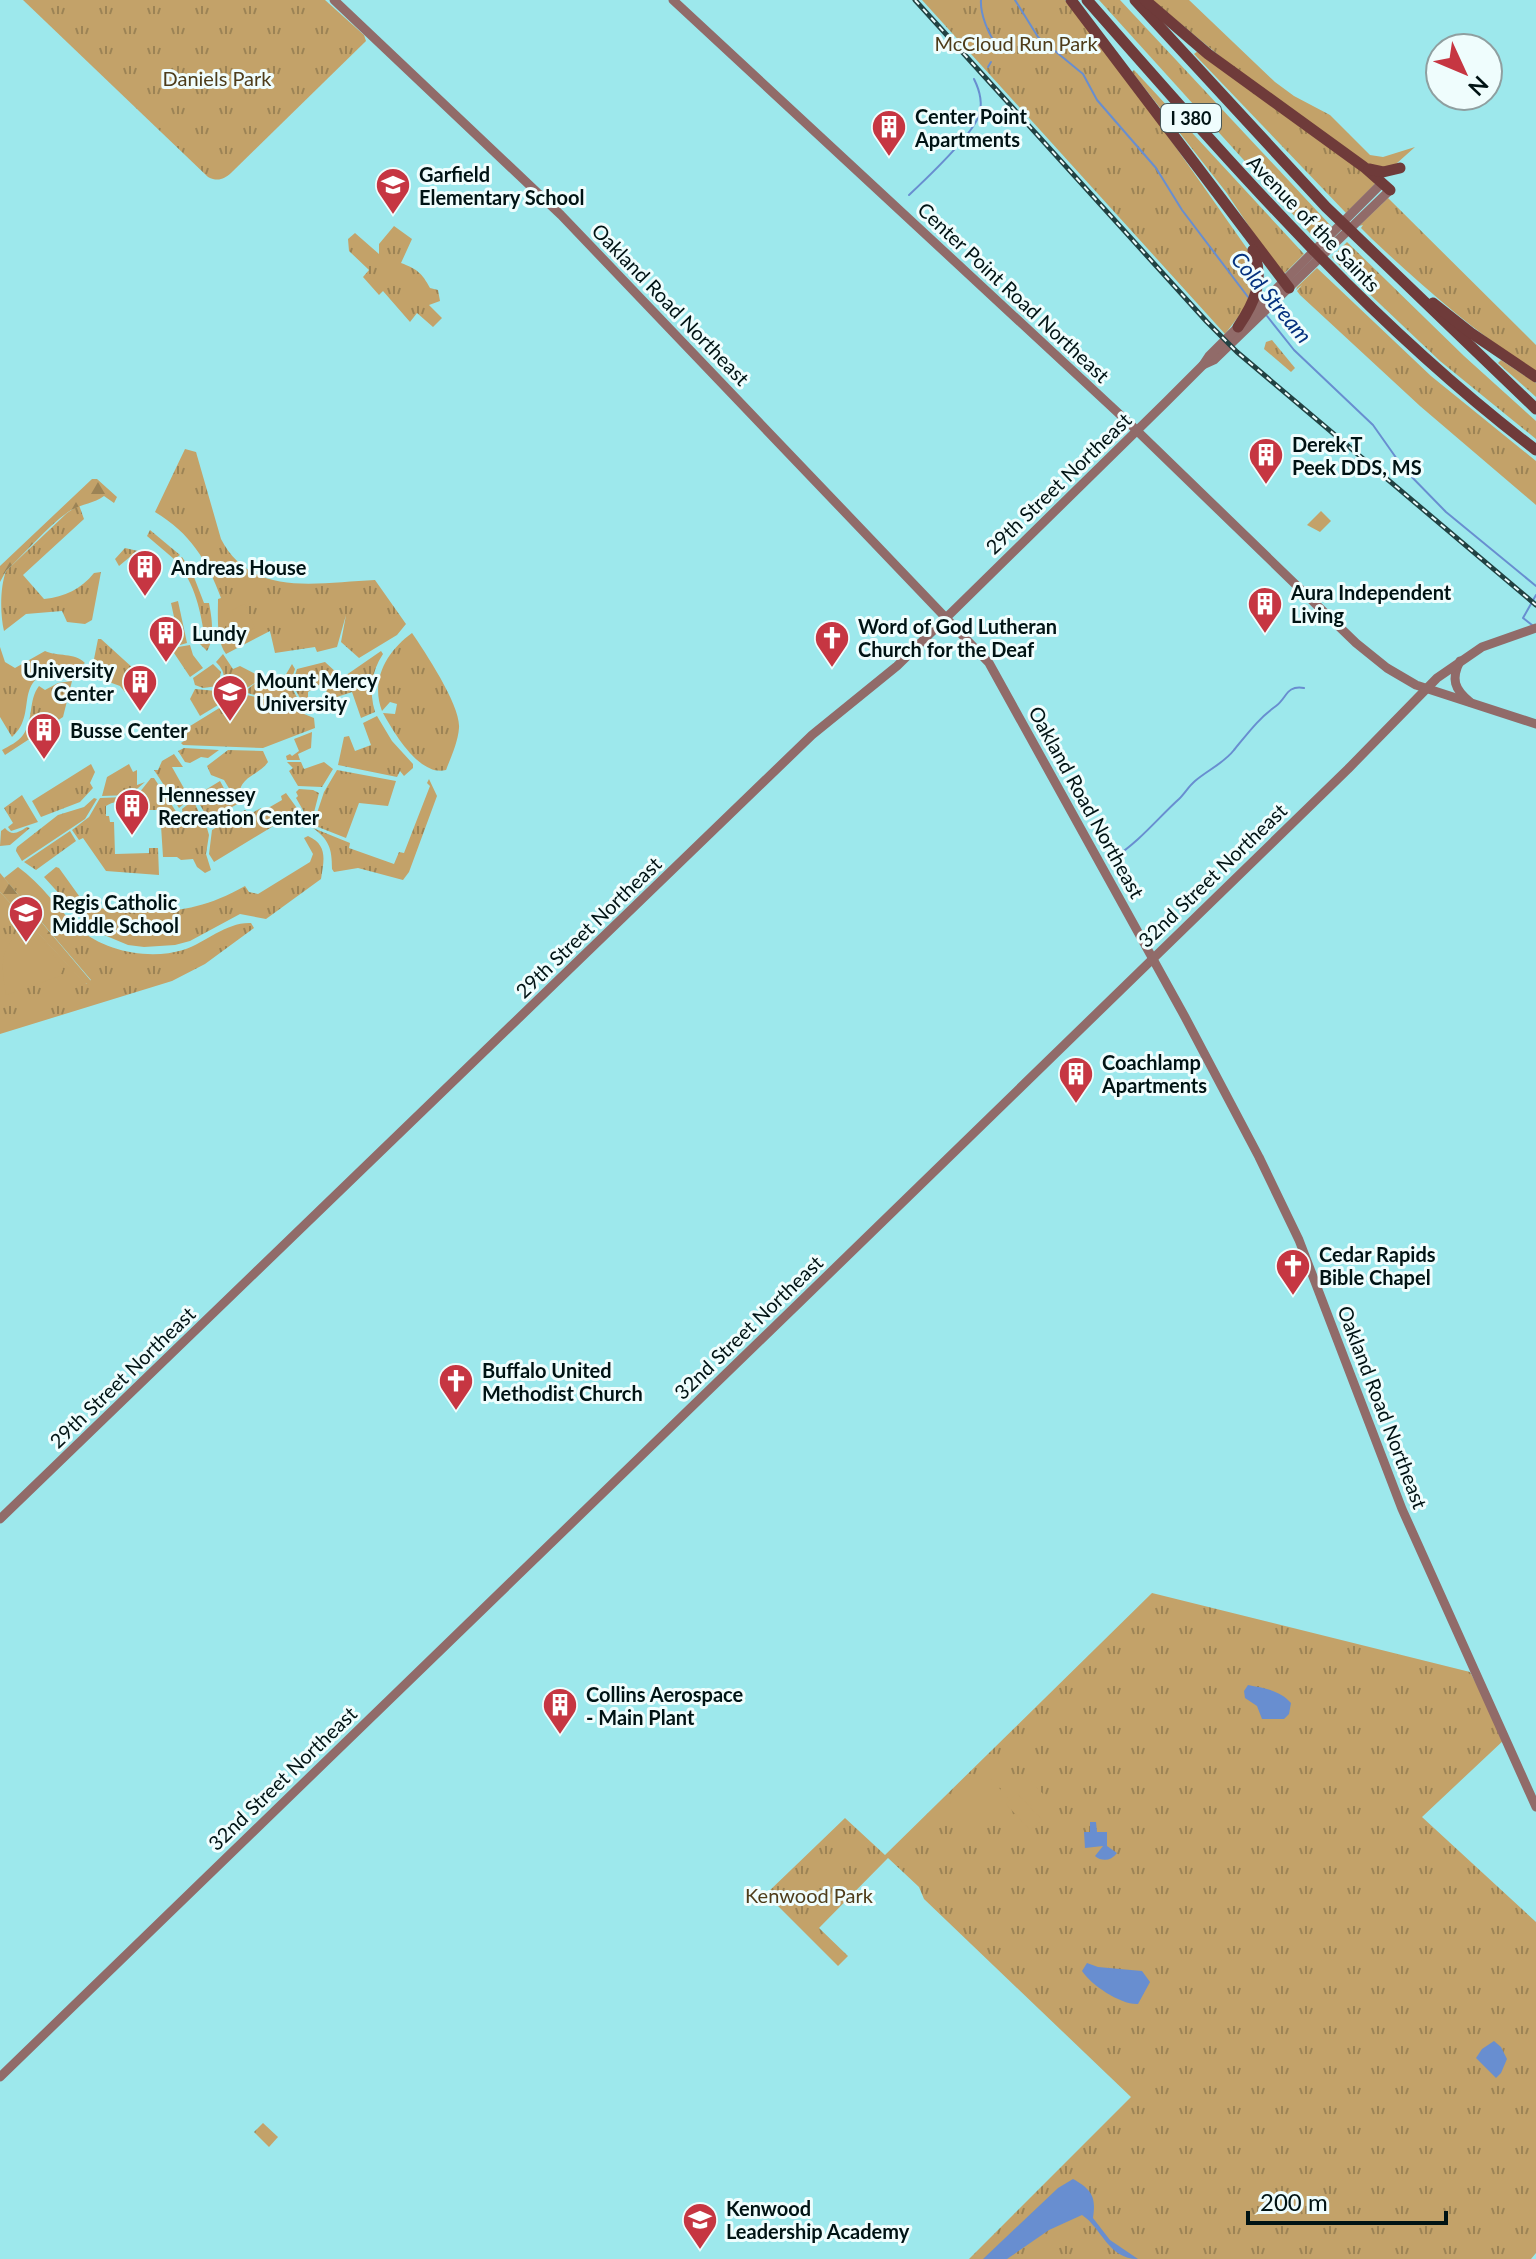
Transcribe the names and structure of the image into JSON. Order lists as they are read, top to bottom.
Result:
{
  "streets": {
    "highway": ["I 380", "Avenue of the Saints"],
    "main road": [
      "Center Point Road Northeast",
      "Oakland Road Northeast",
      "29th Street Northeast",
      "32nd Street Northeast"
    ]
  },
  "crossings": [
    ["Center Point Road Northeast", "29th Street Northeast"],
    ["Center Point Road Northeast", "32nd Street Northeast"],
    ["Oakland Road Northeast", "29th Street Northeast"],
    ["Oakland Road Northeast", "32nd Street Northeast"]
  ],
  "water": ["Cold Stream"],
  "parks": ["McCloud Run Park", "Daniels Park", "Kenwood Park"],
  "places": {
    "building": [
      "Center Point Apartments",
      "Derek T Peek DDS, MS",
      "Andreas House",
      "Aura Independent Living",
      "Lundy",
      "University Center",
      "Busse Center",
      "Hennessey Recreation Center",
      "Coachlamp Apartments",
      "Collins Aerospace - Main Plant"
    ],
    "school or university": [
      "Garfield Elementary School",
      "Mount Mercy University",
      "Regis Catholic Middle School",
      "Kenwood Leadership Academy"
    ],
    "church": ["Word of God Lutheran Church for the Deaf", "Cedar Rapids Bible Chapel", "Buffalo United Methodist Church"]
  },
  "scale_bar": "200 m",
  "north": "bottom right"
}
